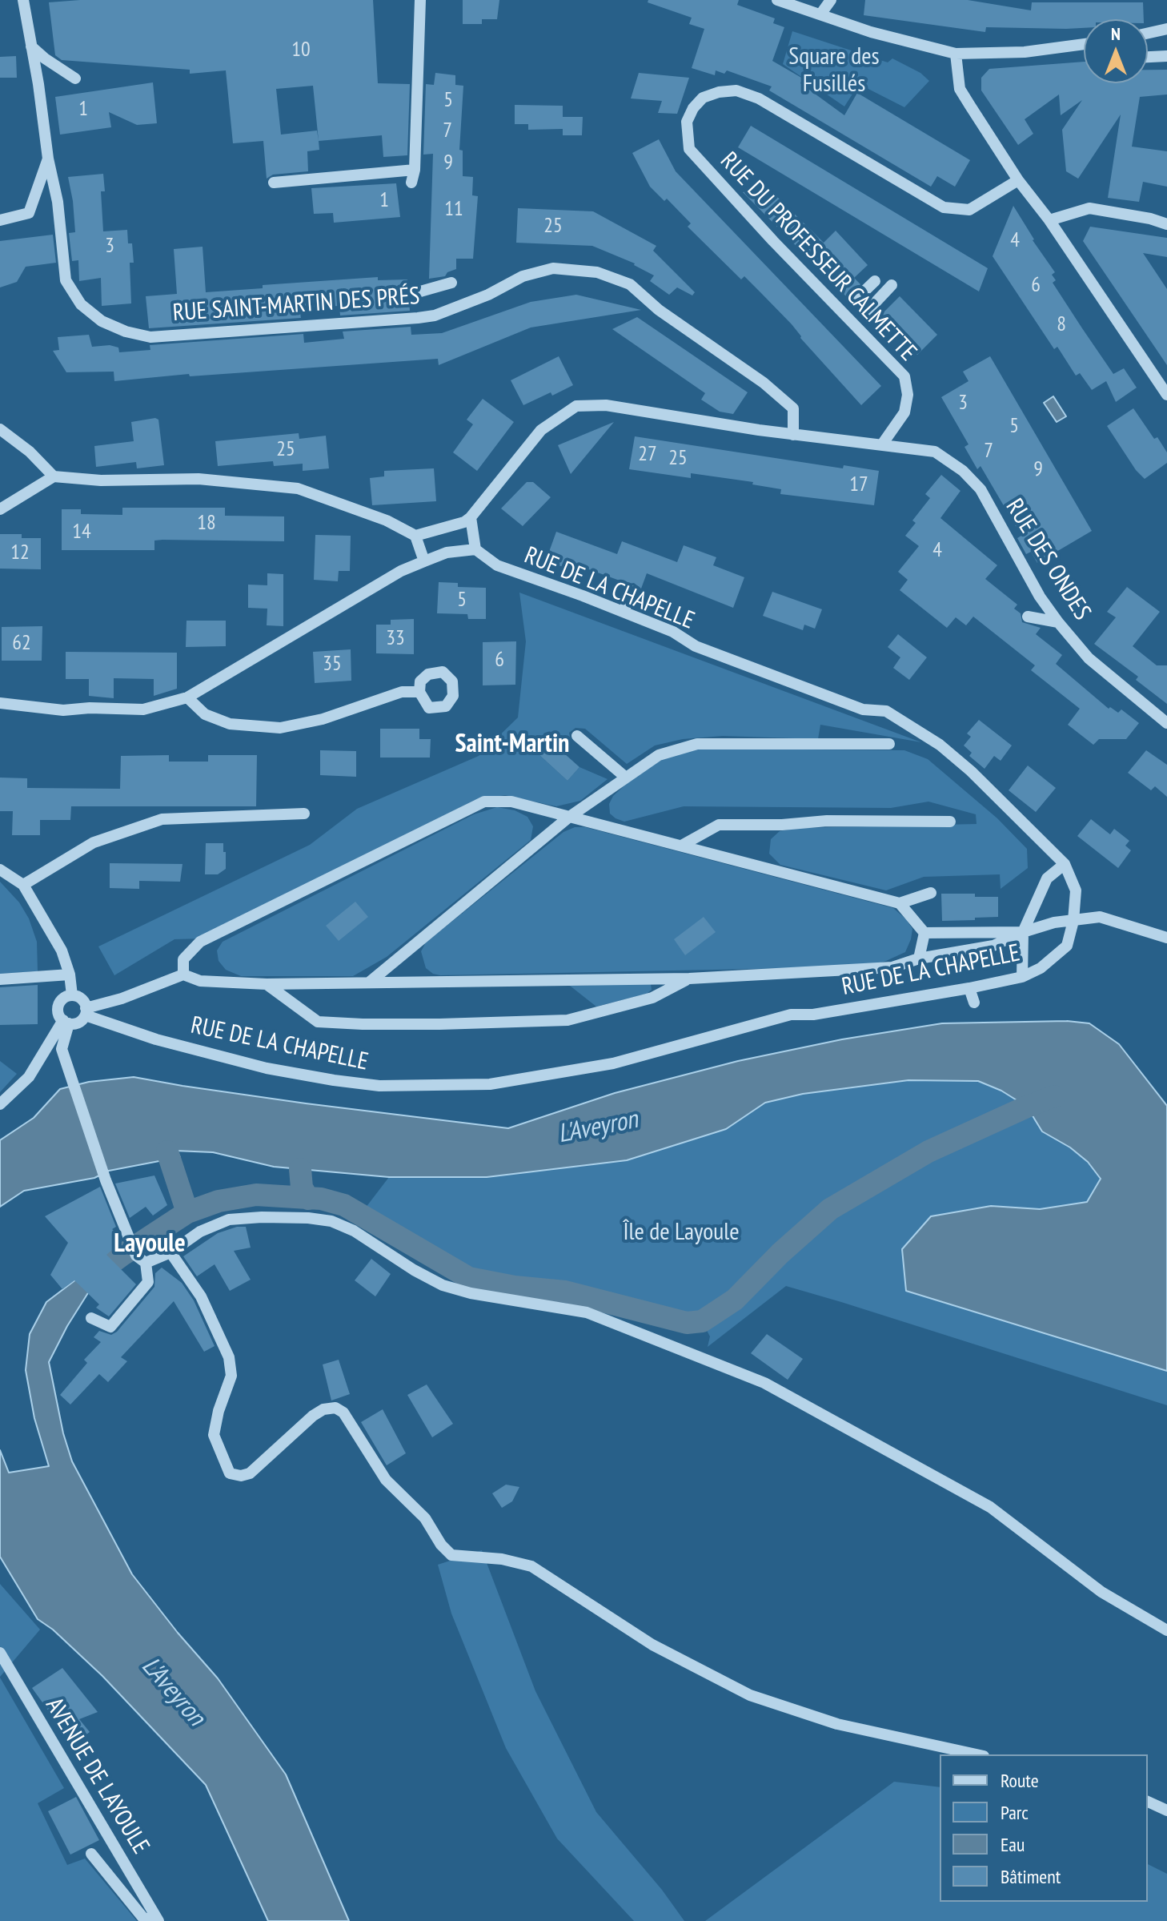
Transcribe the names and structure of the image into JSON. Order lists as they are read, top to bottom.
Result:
{
  "streets": {
    "street": [
      "RUE DU PROFESSEUR CALMETTE",
      "RUE SAINT-MARTIN DES PRÉS",
      "RUE DES ONDES",
      "RUE DE LA CHAPELLE",
      "AVENUE DE LAYOULE"
    ]
  },
  "crossings": [
    ["RUE DU PROFESSEUR CALMETTE", "RUE DES ONDES"]
  ],
  "districts": ["Saint-Martin", "Layoule"],
  "water": ["L'Aveyron"],
  "parks": ["Square des Fusillés", "Île de Layoule"],
  "house_numbers": [
    "10",
    "5",
    "1",
    "7",
    "9",
    "1",
    "11",
    "25",
    "4",
    "3",
    "6",
    "8",
    "3",
    "5",
    "25",
    "7",
    "27",
    "25",
    "9",
    "17",
    "18",
    "14",
    "4",
    "12",
    "5",
    "33",
    "62",
    "6",
    "35"
  ],
  "legend": [
    "Route",
    "Parc",
    "Eau",
    "Bâtiment"
  ],
  "north": "top"
}
